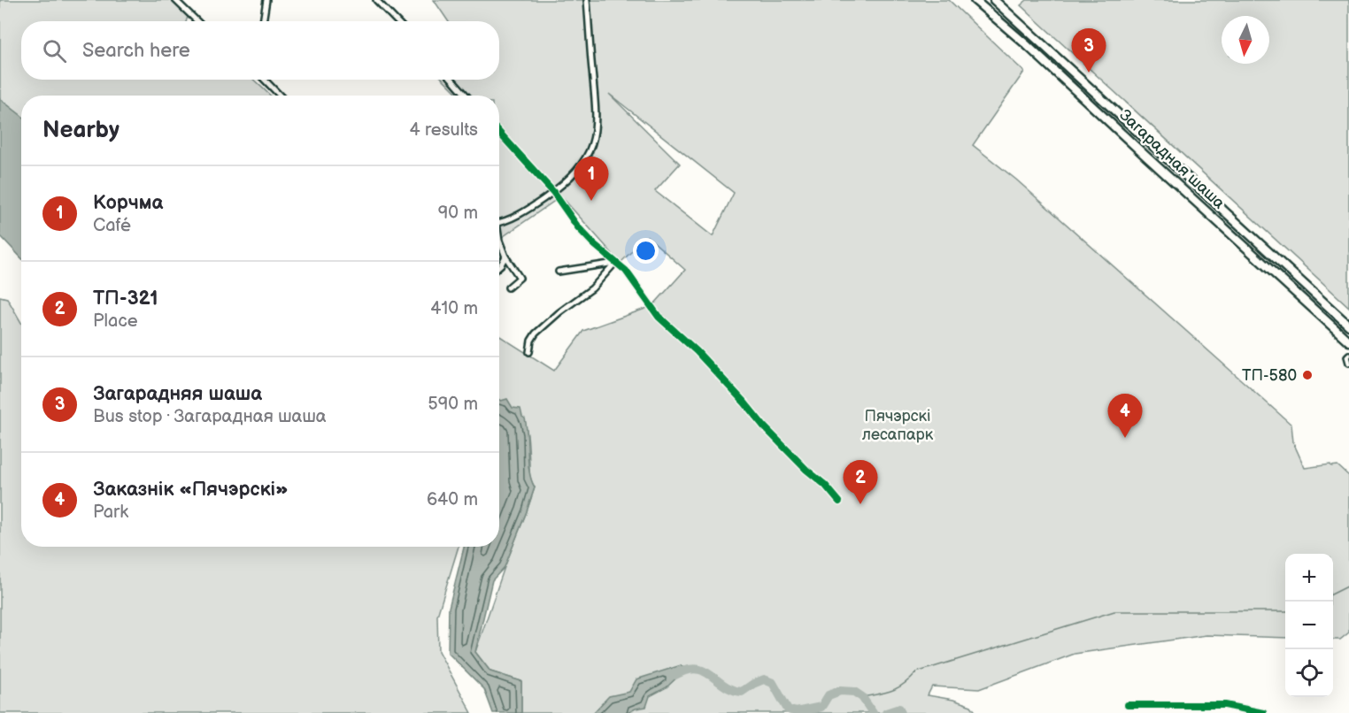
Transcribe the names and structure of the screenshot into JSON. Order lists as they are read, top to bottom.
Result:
{
  "streets": {
    "main road": ["Загарадная шаша"]
  },
  "parks": ["Пячэрскі лесапарк"],
  "places": ["ТП-580"],
  "north": "bottom",
  "page": {
    "search": "Search here",
    "pins": [
      "3",
      "1",
      "4",
      "2"
    ],
    "heading": ["Nearby", "4 results"],
    "list": [
      {
        "mark": "1",
        "name": "Корчма",
        "note": "Café",
        "value": "90 m"
      },
      {
        "mark": "2",
        "name": "ТП-321",
        "note": "Place",
        "value": "410 m"
      },
      {
        "mark": "3",
        "name": "Загарадняя шаша",
        "note": "Bus stop · Загарадная шаша",
        "value": "590 m"
      },
      {
        "mark": "4",
        "name": "Заказнік «Пячэрскі»",
        "note": "Park",
        "value": "640 m"
      }
    ],
    "map_buttons": ["+", "−"]
  }
}
